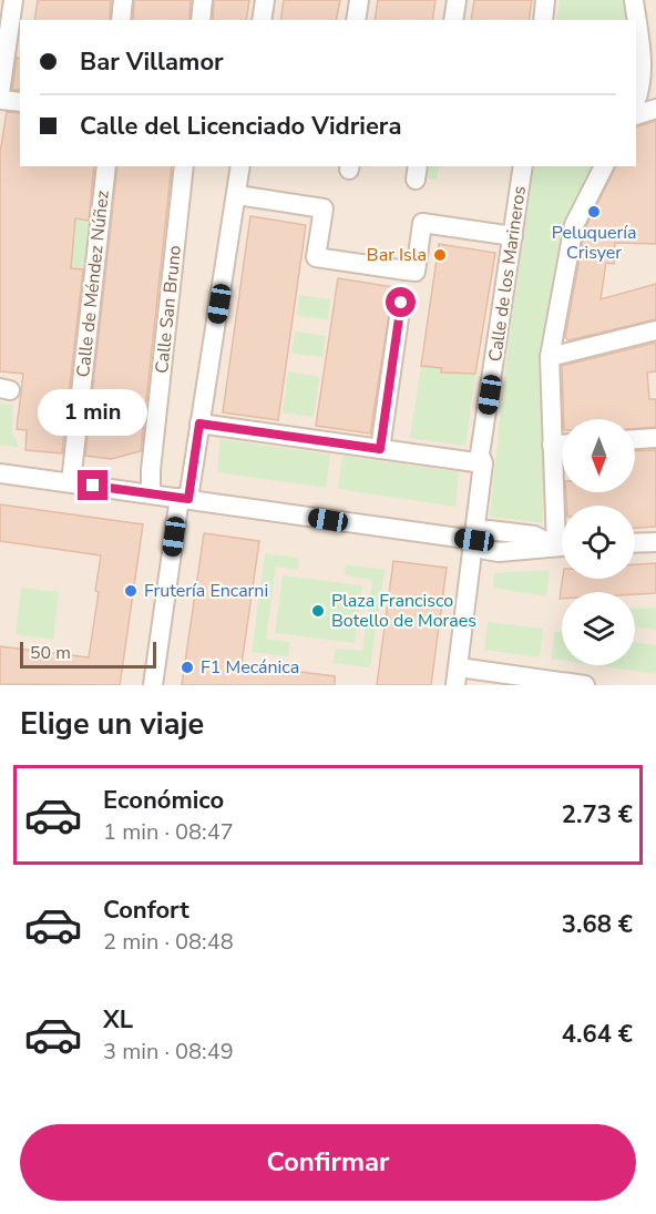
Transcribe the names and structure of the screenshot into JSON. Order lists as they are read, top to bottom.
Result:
{
  "streets": {
    "street": ["Calle de los Marineros", "Calle de Méndez Núñez", "Calle San Bruno"]
  },
  "places": [
    "Peluquería Crisyer",
    "Bar Isla",
    "Frutería Encarni",
    "Plaza Francisco Botello de Moraes",
    "F1 Mecánica"
  ],
  "scale_bar": "50 m",
  "north": "bottom",
  "page": {
    "banner": ["Bar Villamor", "Calle del Licenciado Vidriera"],
    "bubble": "1 min",
    "scale": "50 m",
    "heading": "Elige un viaje",
    "list": [
      {
        "name": "Económico",
        "note": "1 min · 08:47",
        "value": "2.73 €"
      },
      {
        "name": "Confort",
        "note": "2 min · 08:48",
        "value": "3.68 €"
      },
      {
        "name": "XL",
        "note": "3 min · 08:49",
        "value": "4.64 €"
      }
    ],
    "buttons": "Confirmar"
  }
}
